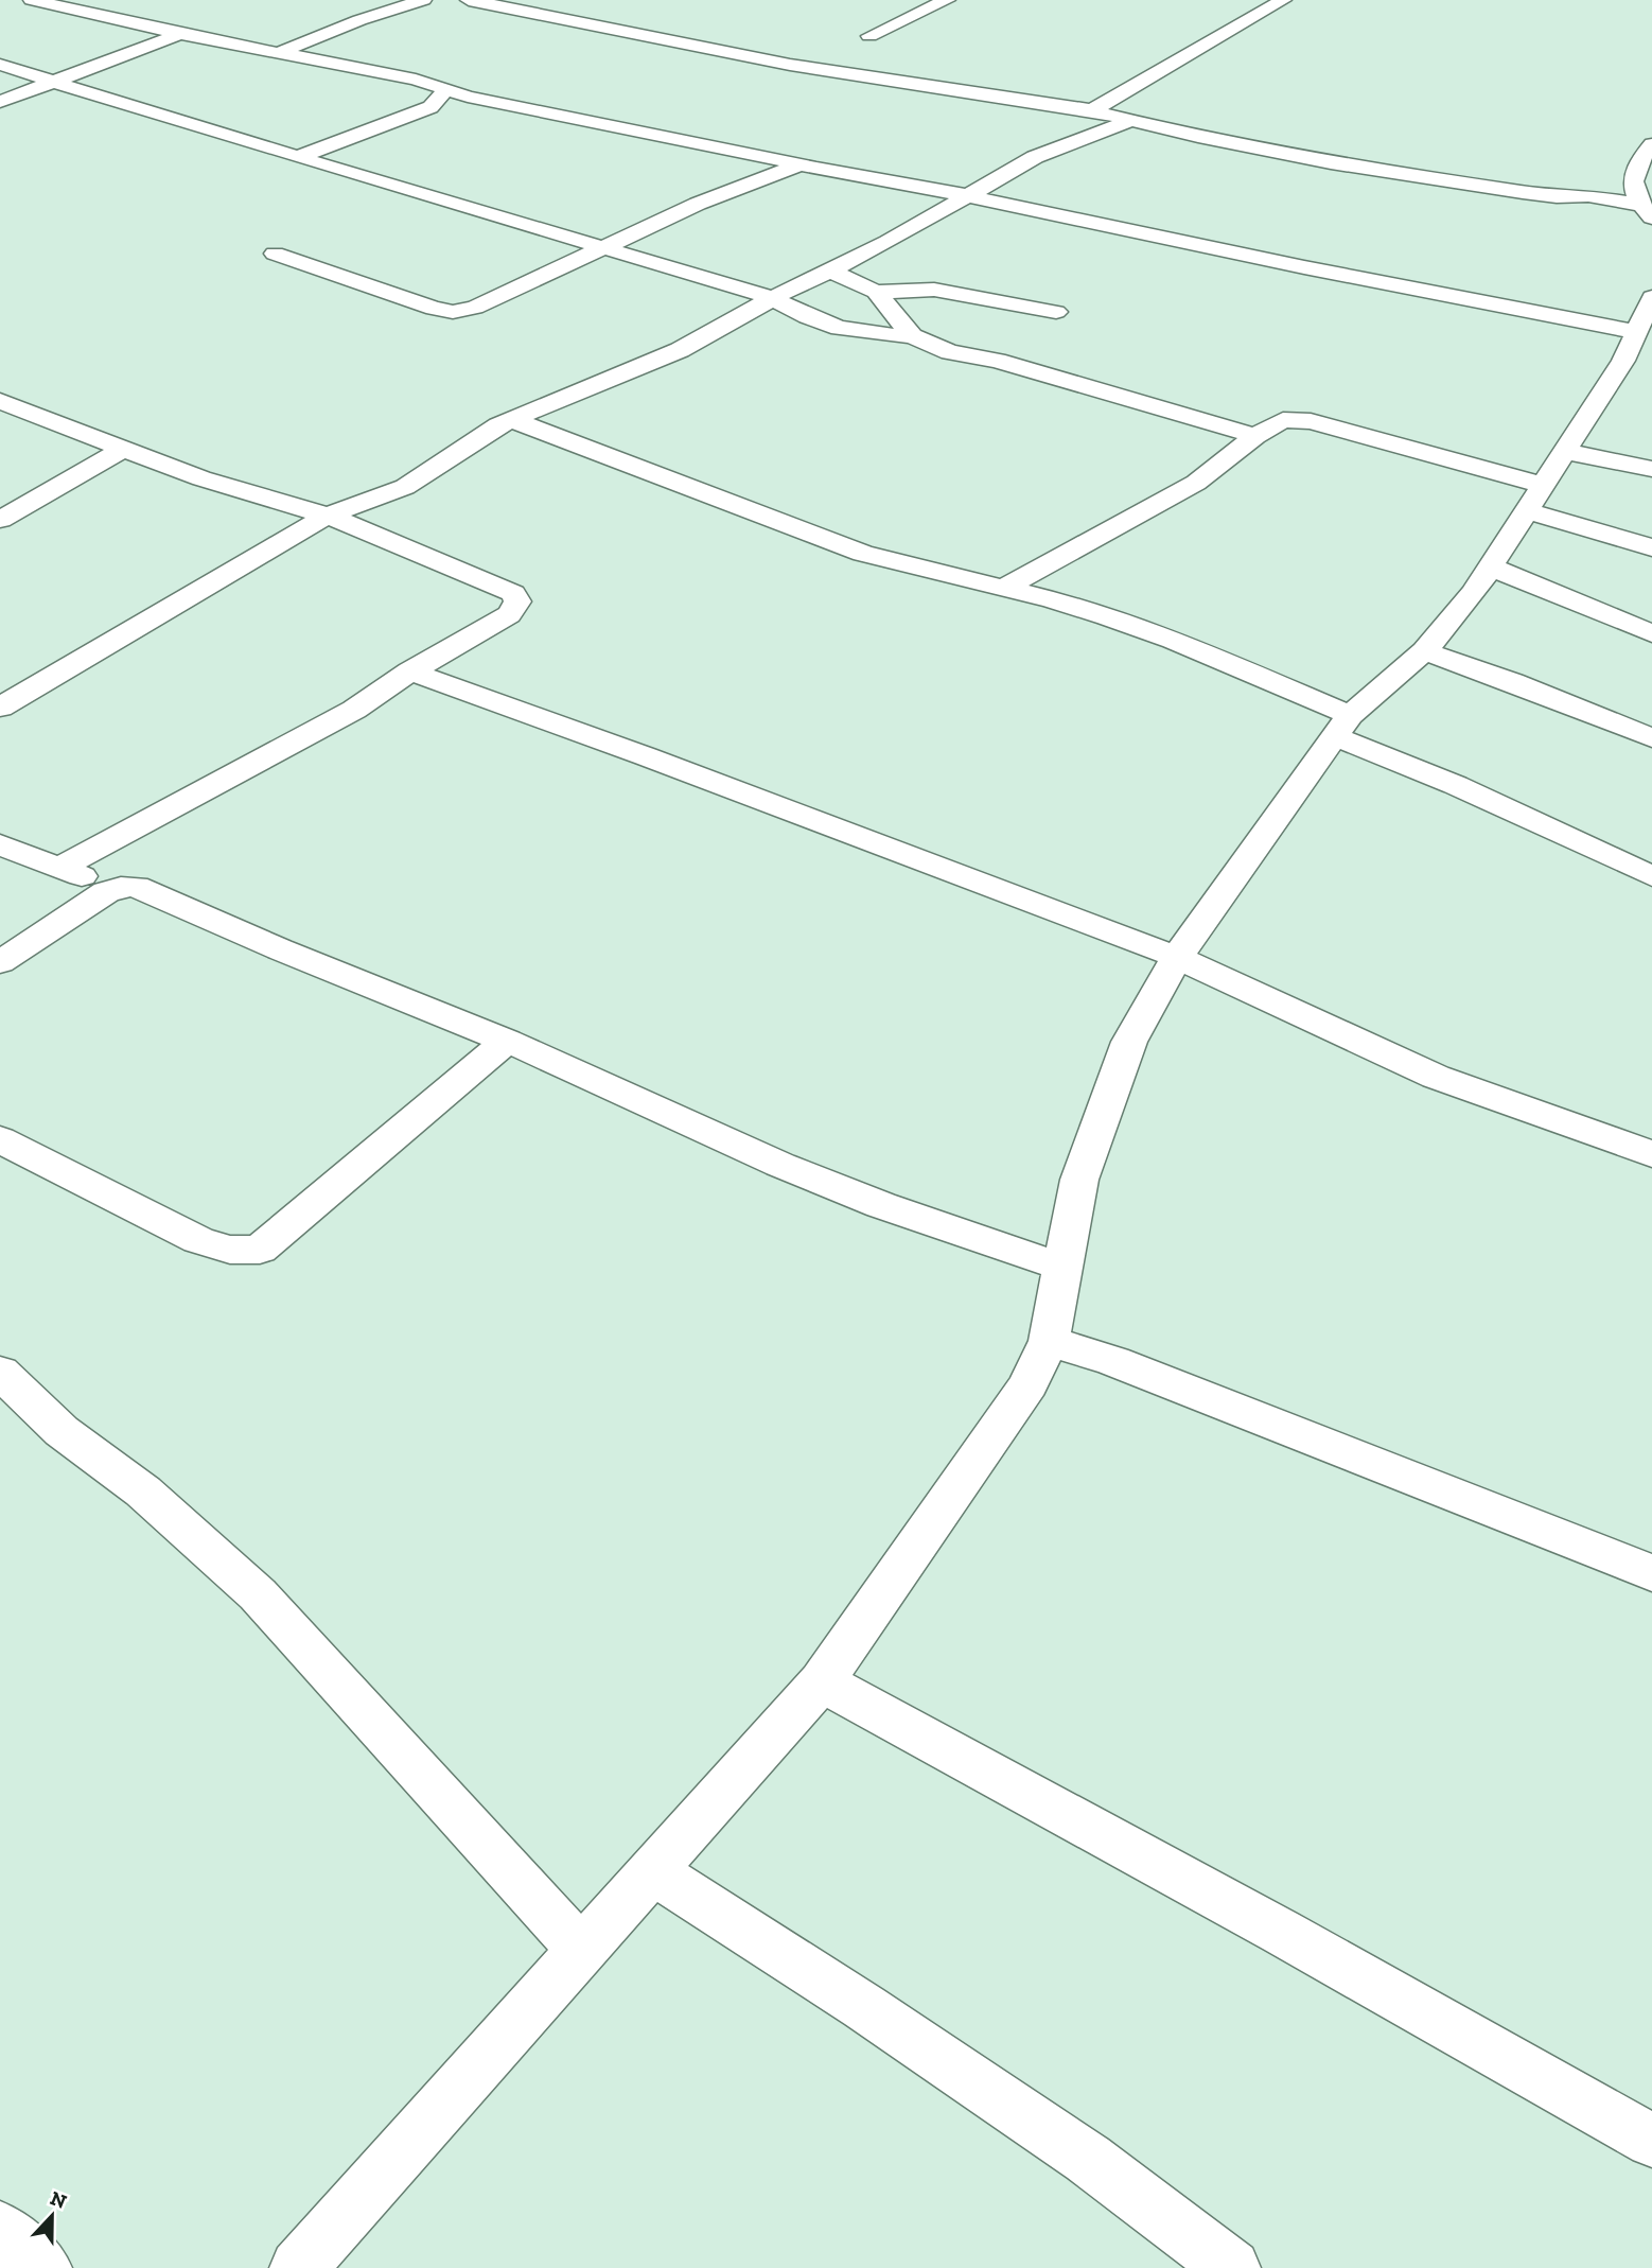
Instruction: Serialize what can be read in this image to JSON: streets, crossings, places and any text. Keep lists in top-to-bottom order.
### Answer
{
  "north": "top"
}
